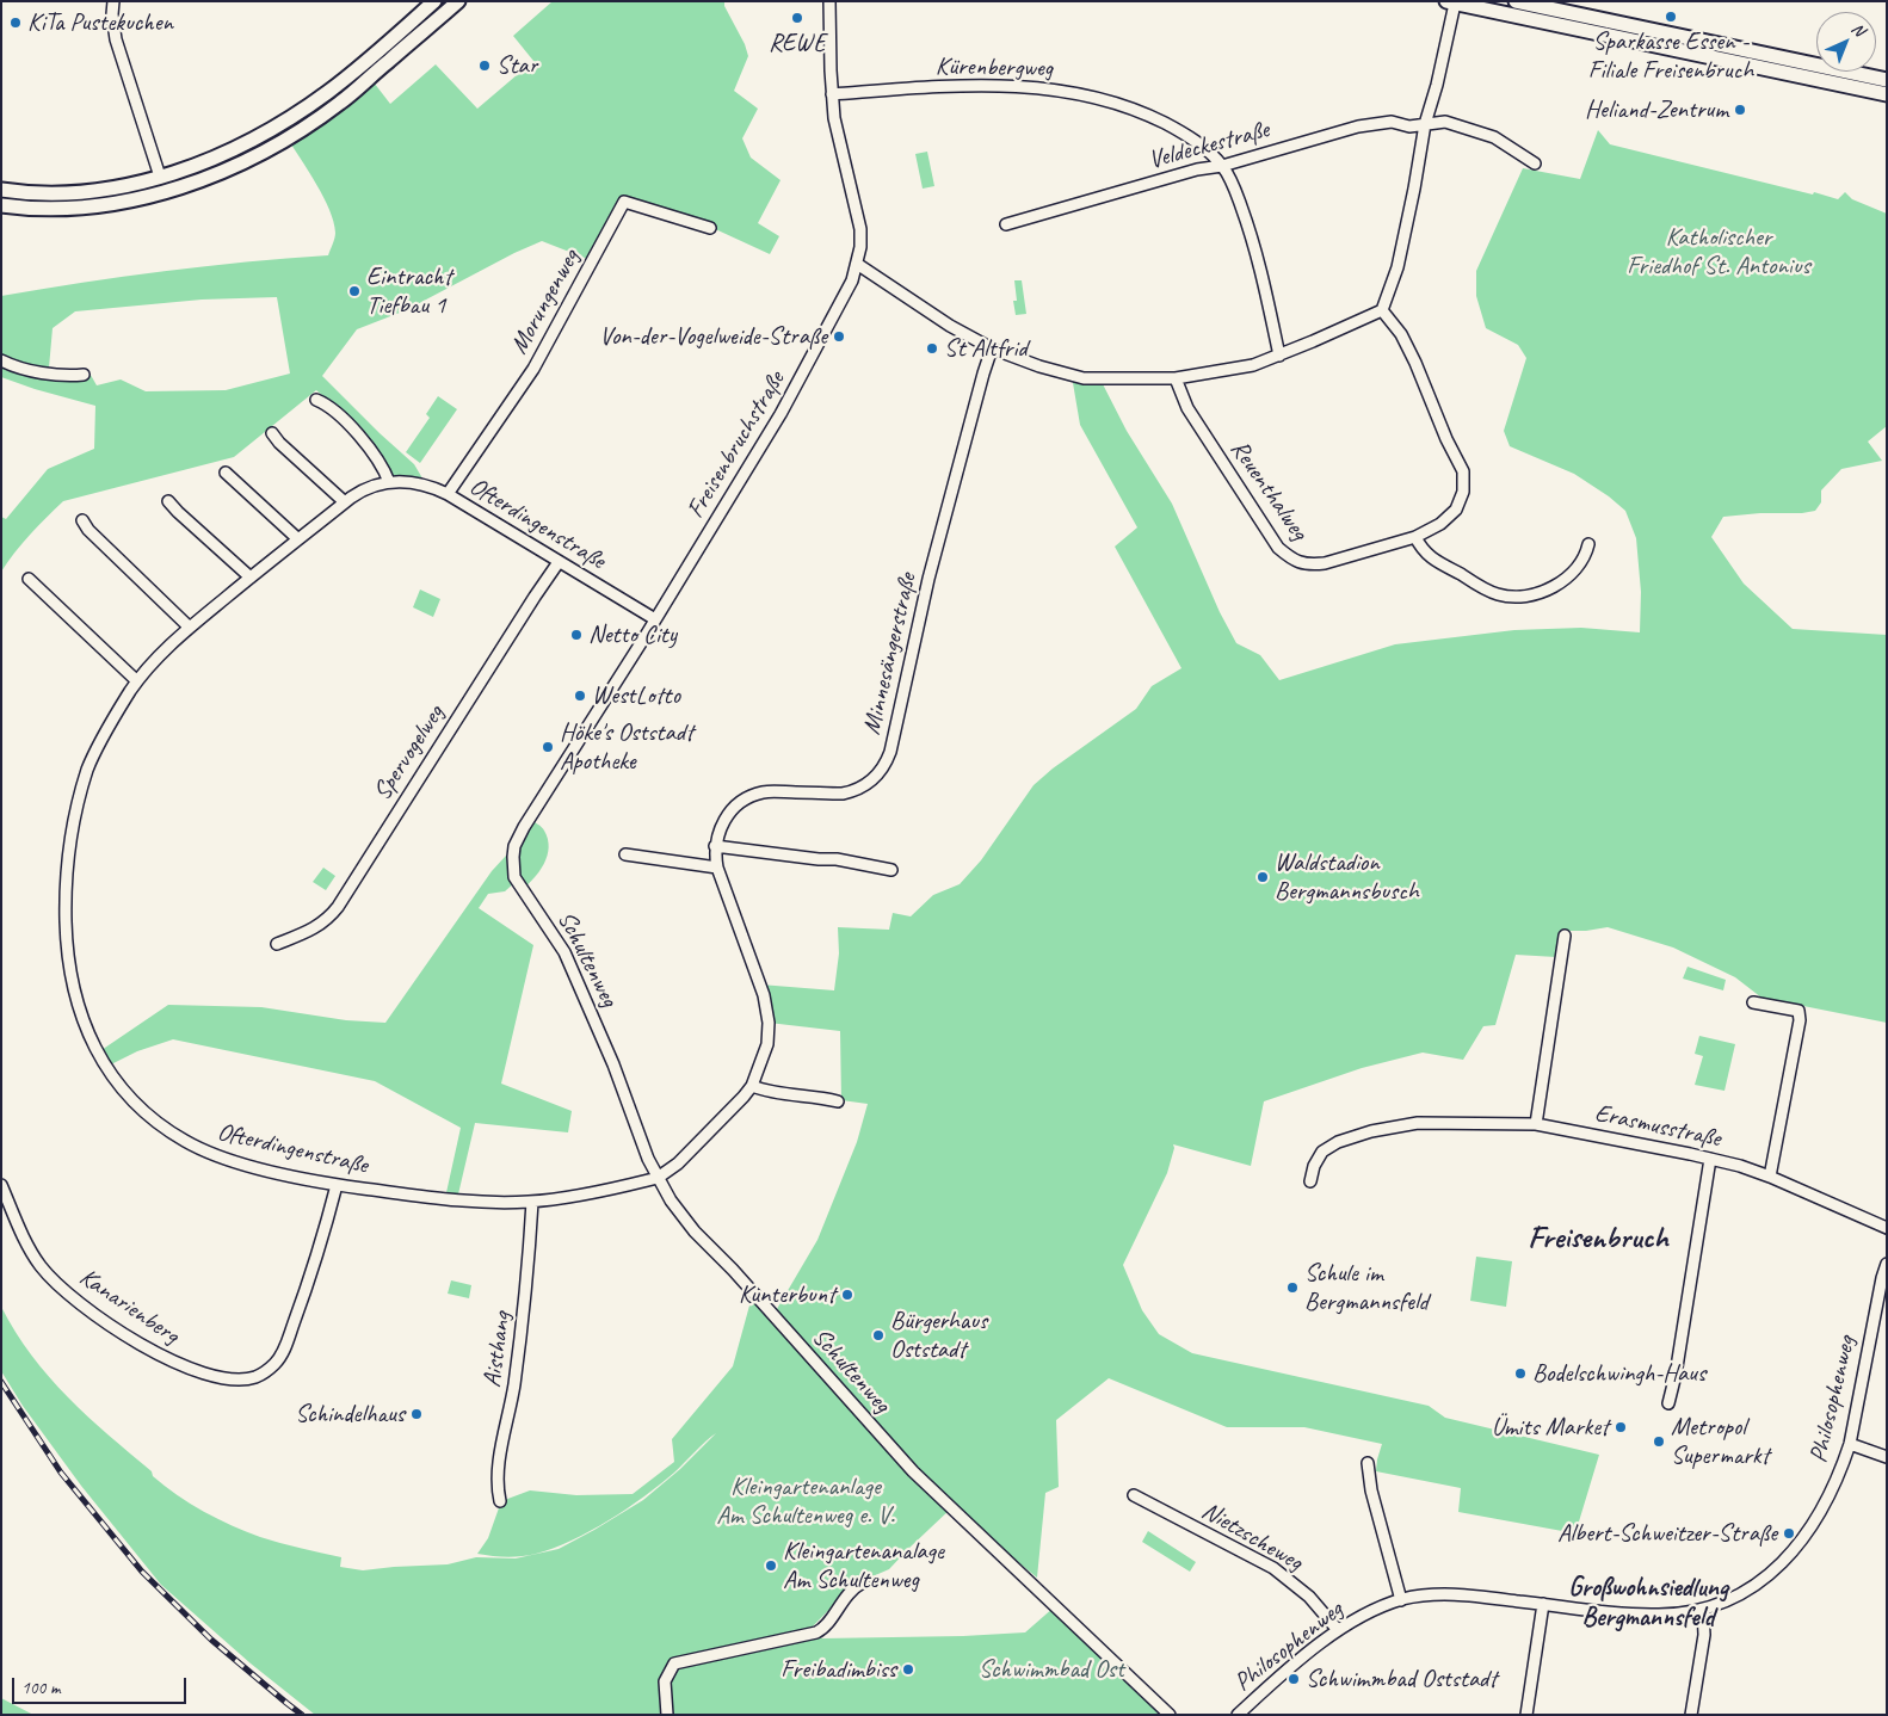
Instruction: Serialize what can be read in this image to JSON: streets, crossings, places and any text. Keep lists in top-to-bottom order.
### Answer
{
  "streets": {
    "street": [
      "Kürenbergweg",
      "Veldeckestraße",
      "Morungenweg",
      "Freisenbruchstraße",
      "Reuenthalweg",
      "Ofterdingenstraße",
      "Minnesängerstraße",
      "Spervogelweg",
      "Schultenweg",
      "Erasmusstraße",
      "Kanarienberg",
      "Aisthang",
      "Philosophenweg",
      "Nietzscheweg"
    ]
  },
  "crossings": [
    ["Kürenbergweg", "Veldeckestraße"],
    ["Kürenbergweg", "Freisenbruchstraße"],
    ["Morungenweg", "Ofterdingenstraße"],
    ["Freisenbruchstraße", "Ofterdingenstraße"],
    ["Freisenbruchstraße", "Schultenweg"],
    ["Ofterdingenstraße", "Minnesängerstraße"],
    ["Ofterdingenstraße", "Spervogelweg"],
    ["Ofterdingenstraße", "Schultenweg"],
    ["Ofterdingenstraße", "Kanarienberg"],
    ["Ofterdingenstraße", "Aisthang"],
    ["Minnesängerstraße", "Schultenweg"],
    ["Philosophenweg", "Nietzscheweg"]
  ],
  "districts": ["Freisenbruch", "Großwohnsiedlung Bergmannsfeld"],
  "parks": ["Katholischer Friedhof St. Antonius", "Kleingartenanlage Am Schultenweg e. V.", "Schwimmbad Ost"],
  "places": [
    "Sparkasse Essen - Filiale Freisenbruch",
    "REWE",
    "KiTa Pustekuchen",
    "Star",
    "Heliand-Zentrum",
    "Eintracht Tiefbau 1",
    "Von-der-Vogelweide-Straße",
    "St Altfrid",
    "Netto City",
    "WestLotto",
    "Höke's Oststadt Apotheke",
    "Waldstadion Bergmannsbusch",
    "Schule im Bergmannsfeld",
    "Kunterbunt",
    "Bürgerhaus Oststadt",
    "Bodelschwingh-Haus",
    "Schindelhaus",
    "Ümits Market",
    "Metropol Supermarkt",
    "Albert-Schweitzer-Straße",
    "Kleingartenanalage Am Schultenweg",
    "Freibadimbiss",
    "Schwimmbad Oststadt"
  ],
  "scale_bar": "100 m",
  "north": "top right"
}
